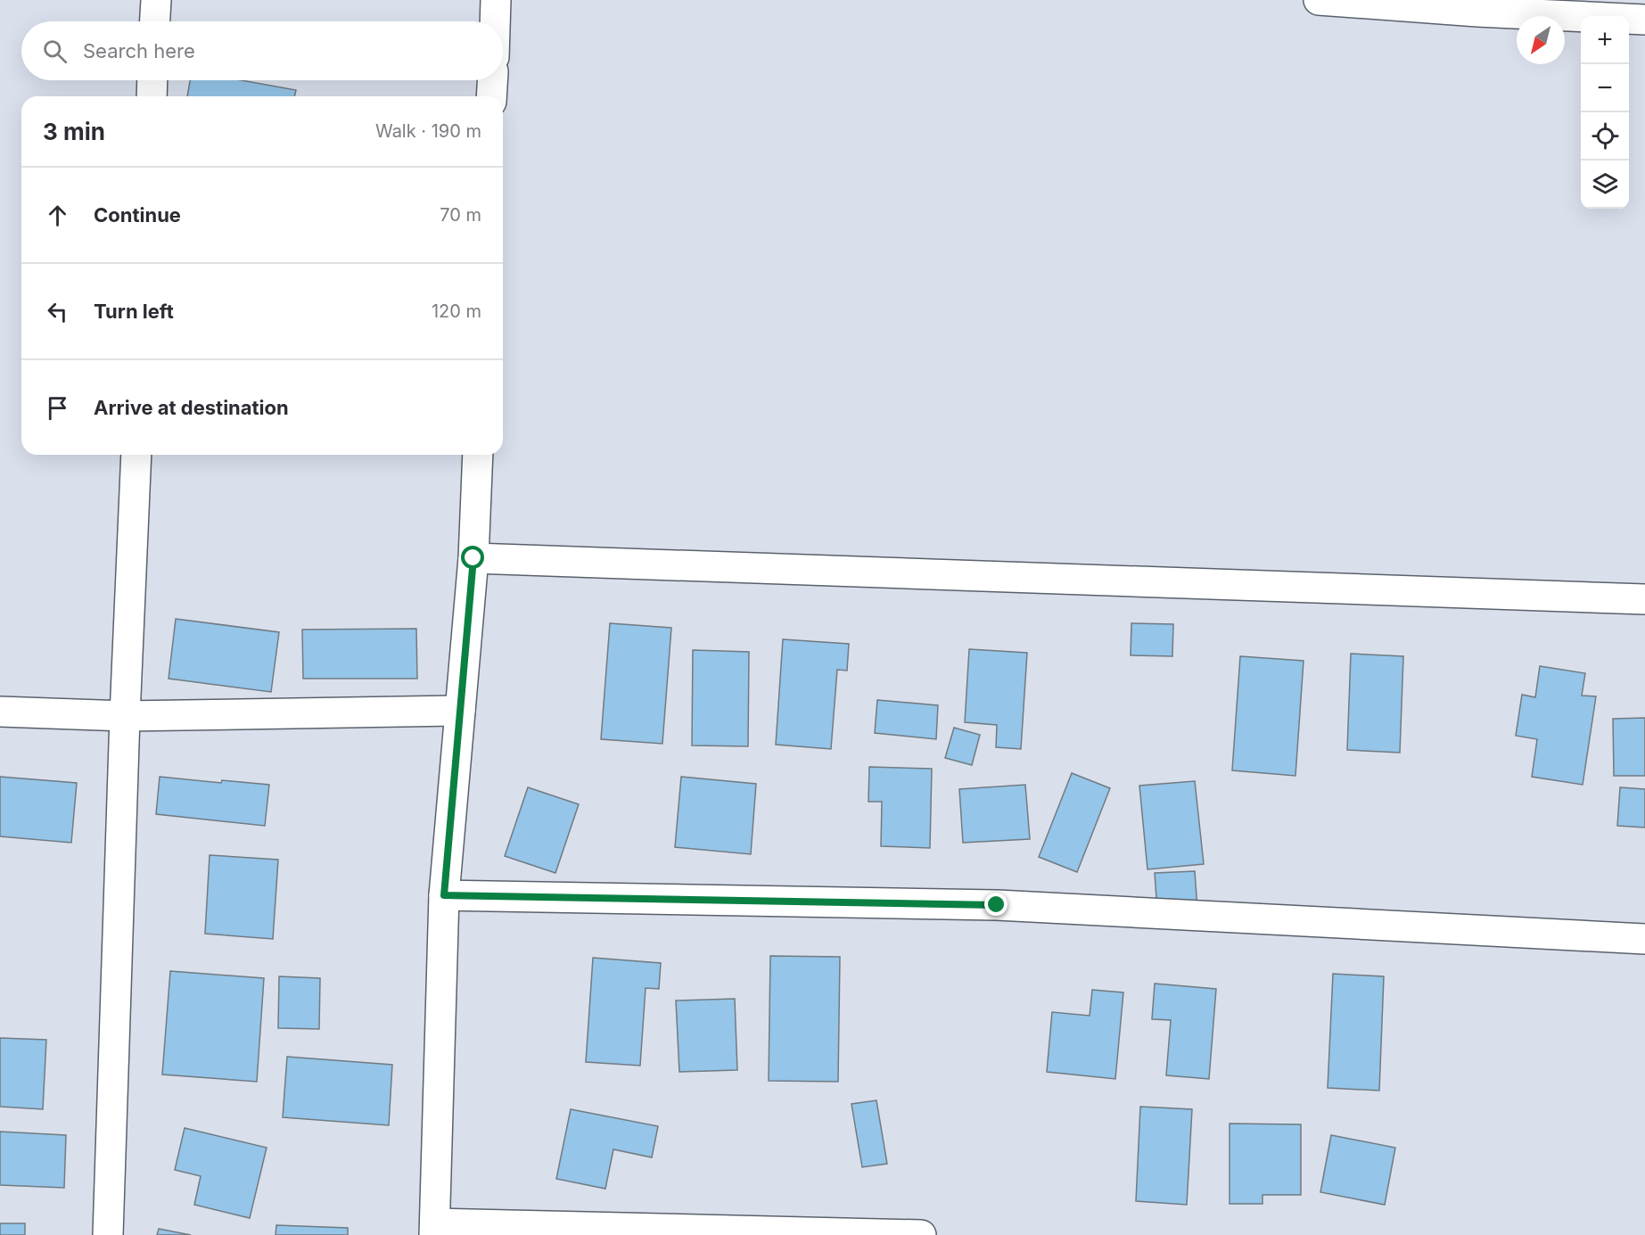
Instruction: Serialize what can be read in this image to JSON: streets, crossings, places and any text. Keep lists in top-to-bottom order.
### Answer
{
  "north": "bottom left",
  "page": {
    "map_buttons": ["+", "−"],
    "search": "Search here",
    "heading": ["3 min", "Walk · 190 m"],
    "list": [
      ["Continue", "70 m"],
      ["Turn left", "120 m"],
      "Arrive at destination"
    ]
  }
}
